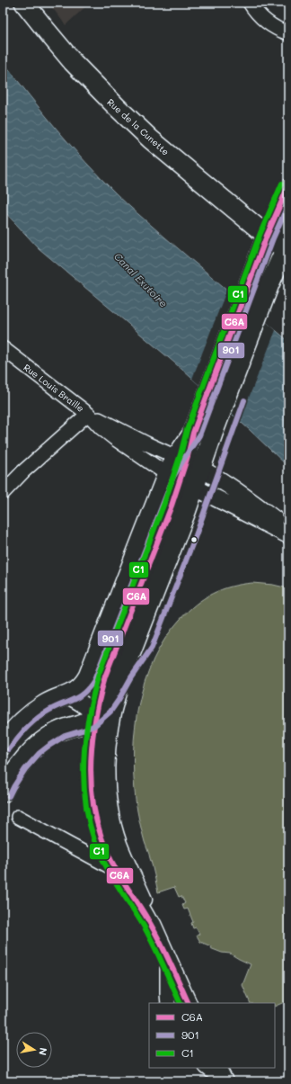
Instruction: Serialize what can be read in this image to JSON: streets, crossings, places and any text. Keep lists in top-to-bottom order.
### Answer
{
  "streets": {
    "main road": ["Rue de la Cunette"],
    "street": ["Rue Louis Braille"]
  },
  "water": ["Canal Exutoire"],
  "lines": ["transit line C1", "transit line C6A", "transit line 901"],
  "legend": ["C6A", "901", "C1"],
  "north": "right"
}
